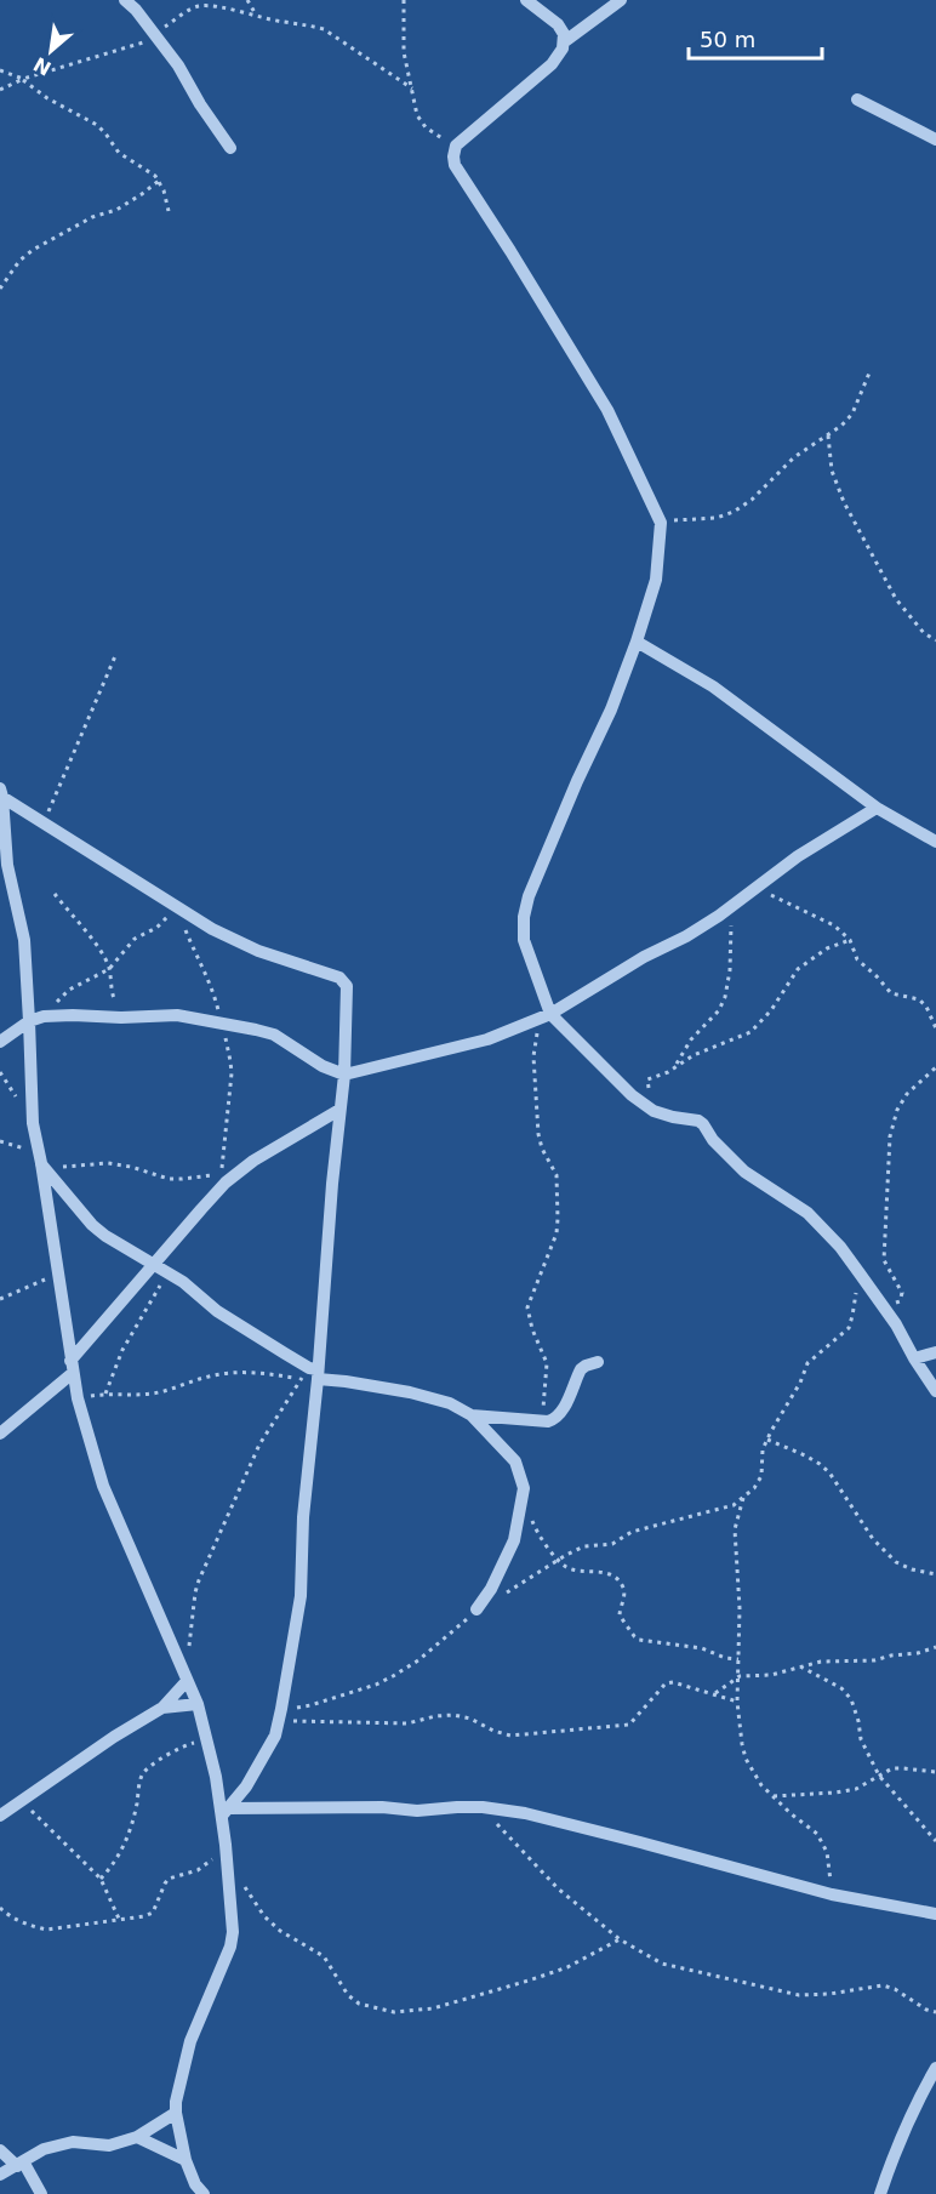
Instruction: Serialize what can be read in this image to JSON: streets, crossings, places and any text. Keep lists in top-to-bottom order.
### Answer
{
  "scale_bar": "50 m",
  "north": "bottom left"
}
